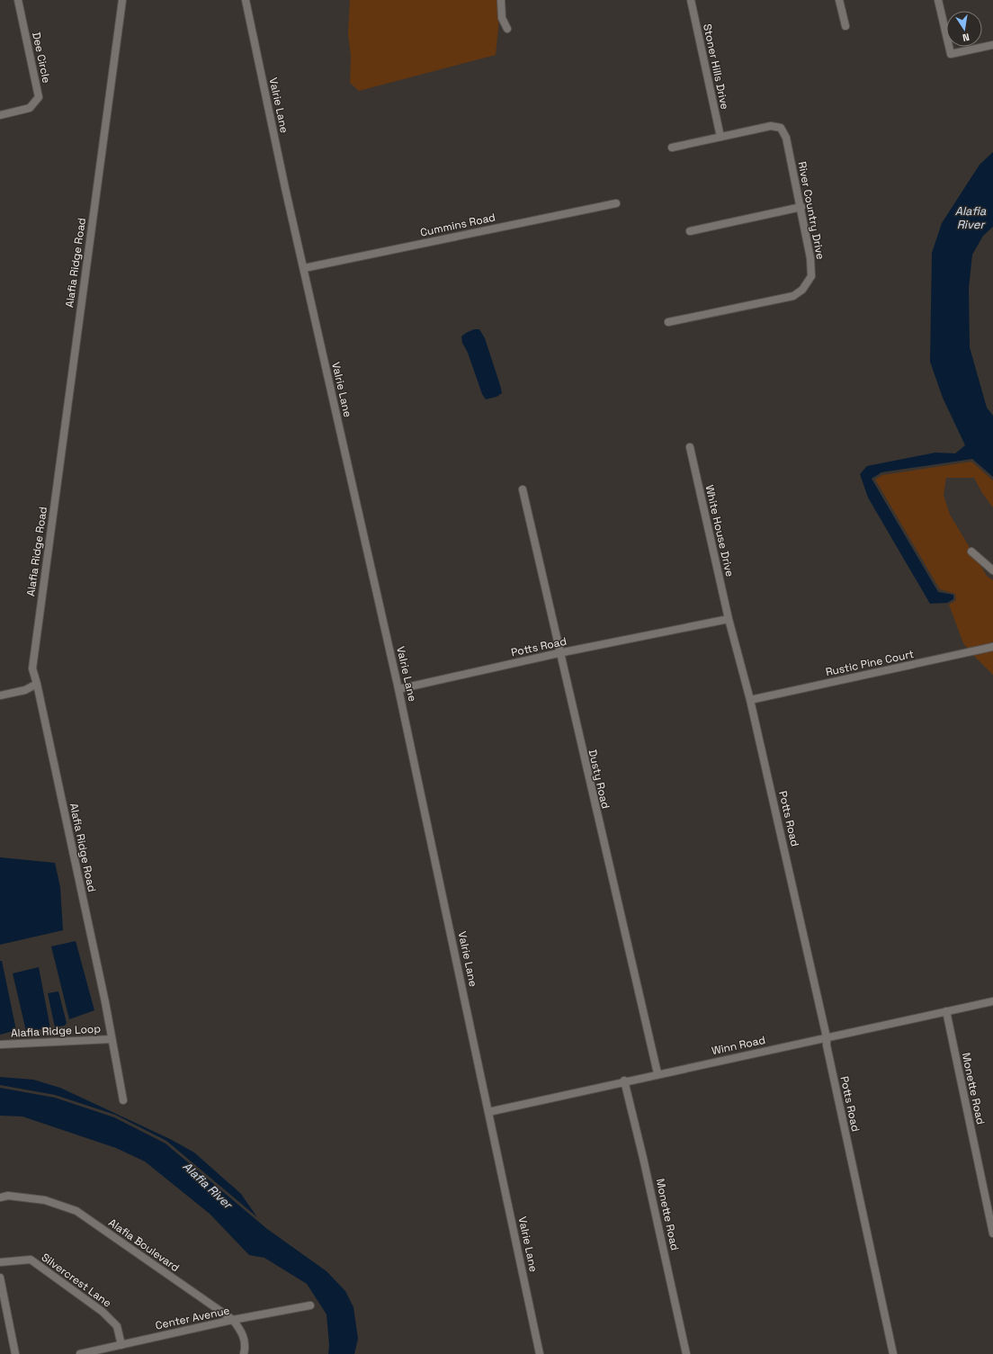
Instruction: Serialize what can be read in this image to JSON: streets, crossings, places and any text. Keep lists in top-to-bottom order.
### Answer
{
  "streets": {
    "street": [
      "Dee Circle",
      "Stoner Hills Drive",
      "Valrie Lane",
      "River Country Drive",
      "Cummins Road",
      "Alafia Ridge Road",
      "White House Drive",
      "Potts Road",
      "Rustic Pine Court",
      "Dusty Road",
      "Alafia Ridge Loop",
      "Winn Road",
      "Monette Road",
      "Alafia Boulevard",
      "Silvercrest Lane",
      "Center Avenue"
    ]
  },
  "crossings": [
    ["Stoner Hills Drive", "River Country Drive"],
    ["Valrie Lane", "Cummins Road"],
    ["Valrie Lane", "Potts Road"],
    ["Valrie Lane", "Winn Road"],
    ["Alafia Ridge Road", "Alafia Ridge Loop"],
    ["White House Drive", "Potts Road"],
    ["Potts Road", "Rustic Pine Court"],
    ["Potts Road", "Dusty Road"],
    ["Potts Road", "Winn Road"],
    ["Dusty Road", "Winn Road"],
    ["Winn Road", "Monette Road"],
    ["Alafia Boulevard", "Center Avenue"],
    ["Silvercrest Lane", "Center Avenue"]
  ],
  "water": ["Alafia River"],
  "north": "bottom"
}
